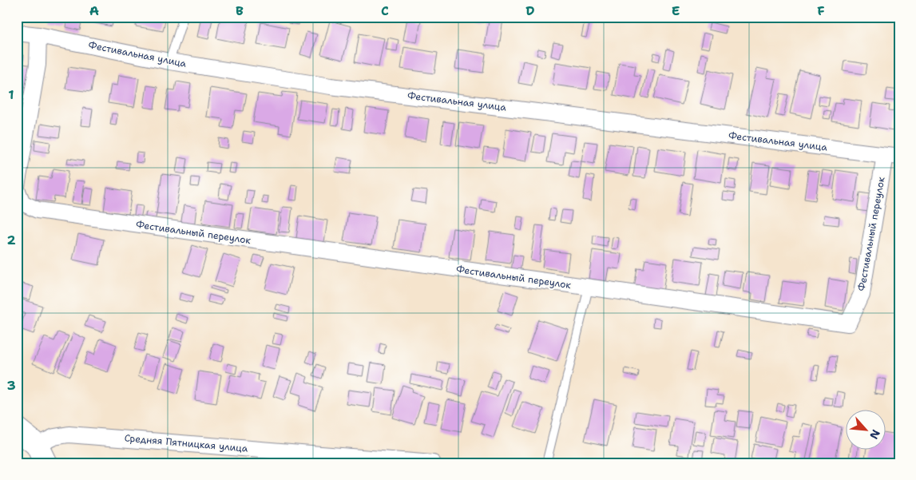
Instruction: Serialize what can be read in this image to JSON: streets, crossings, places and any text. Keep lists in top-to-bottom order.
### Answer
{
  "streets": {
    "street": ["Фестивальная улица", "Фестивальный переулок", "Средняя Пятницкая улица"]
  },
  "crossings": [
    ["Фестивальная улица", "Фестивальный переулок"]
  ],
  "north": "bottom right",
  "grid": {
    "columns": [
      "A",
      "B",
      "C",
      "D",
      "E",
      "F"
    ],
    "rows": ["1", "2", "3"]
  }
}
